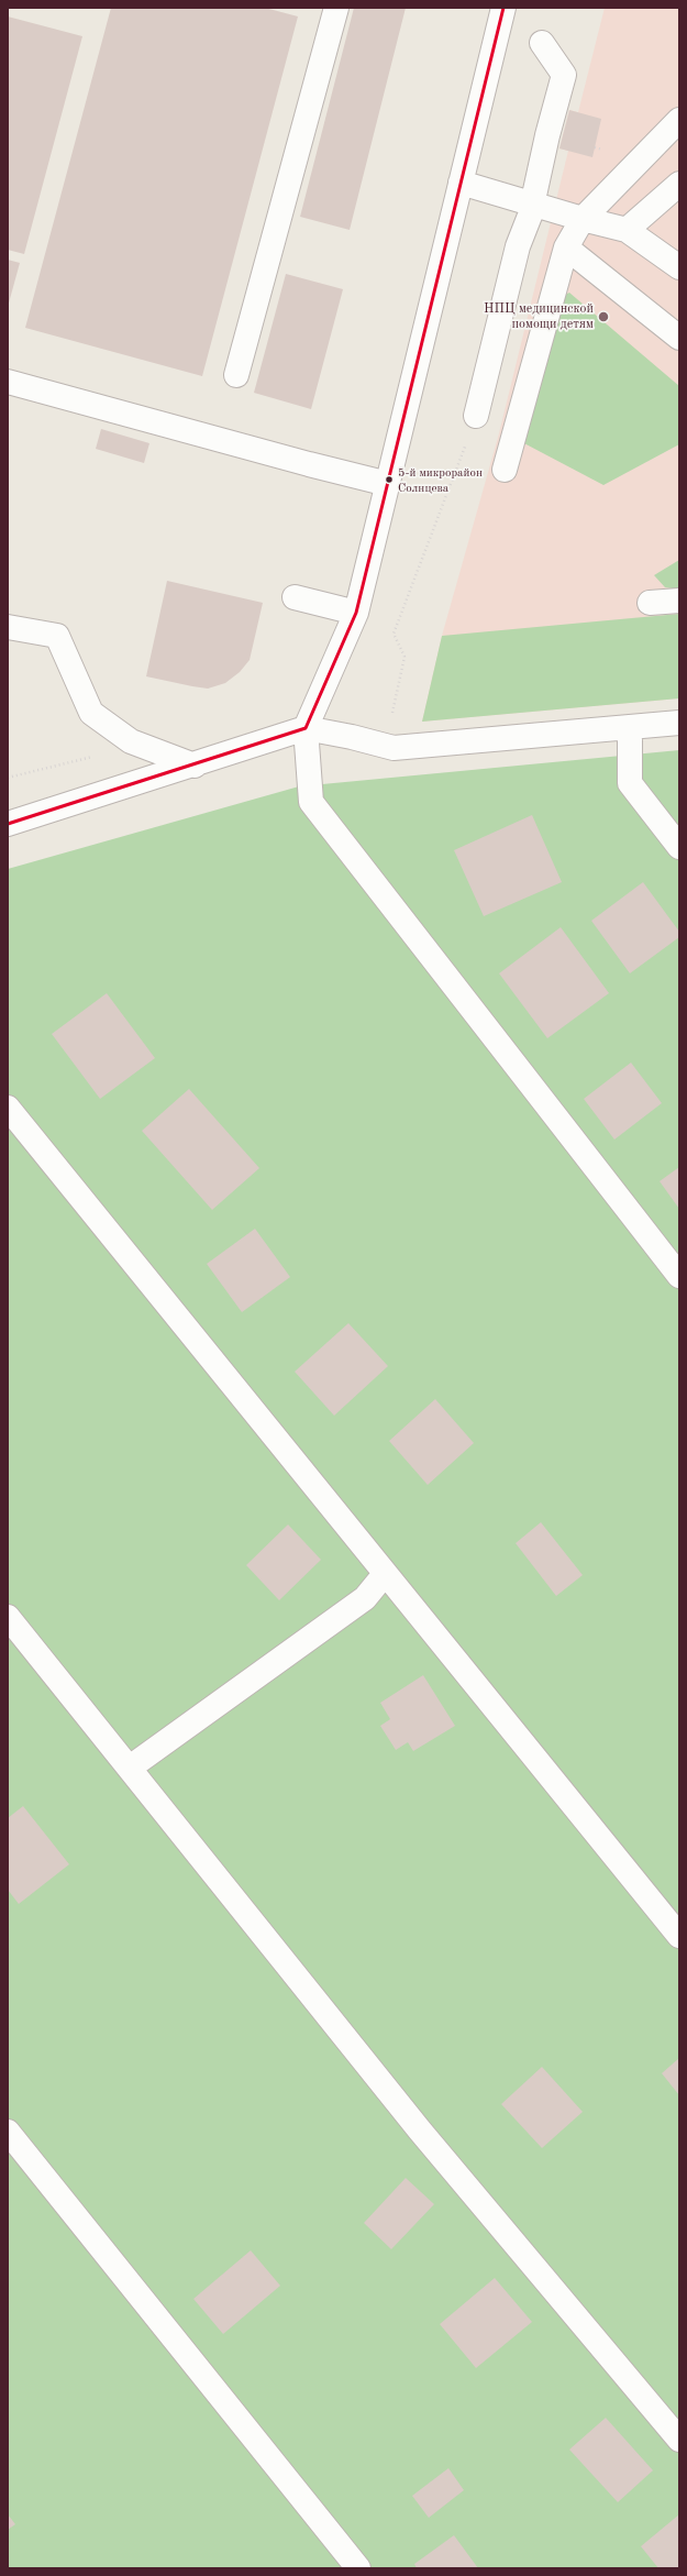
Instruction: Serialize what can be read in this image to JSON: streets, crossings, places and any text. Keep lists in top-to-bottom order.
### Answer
{
  "places": ["НПЦ медицинской помощи детям", "5-й микрорайон Солнцева"]
}
